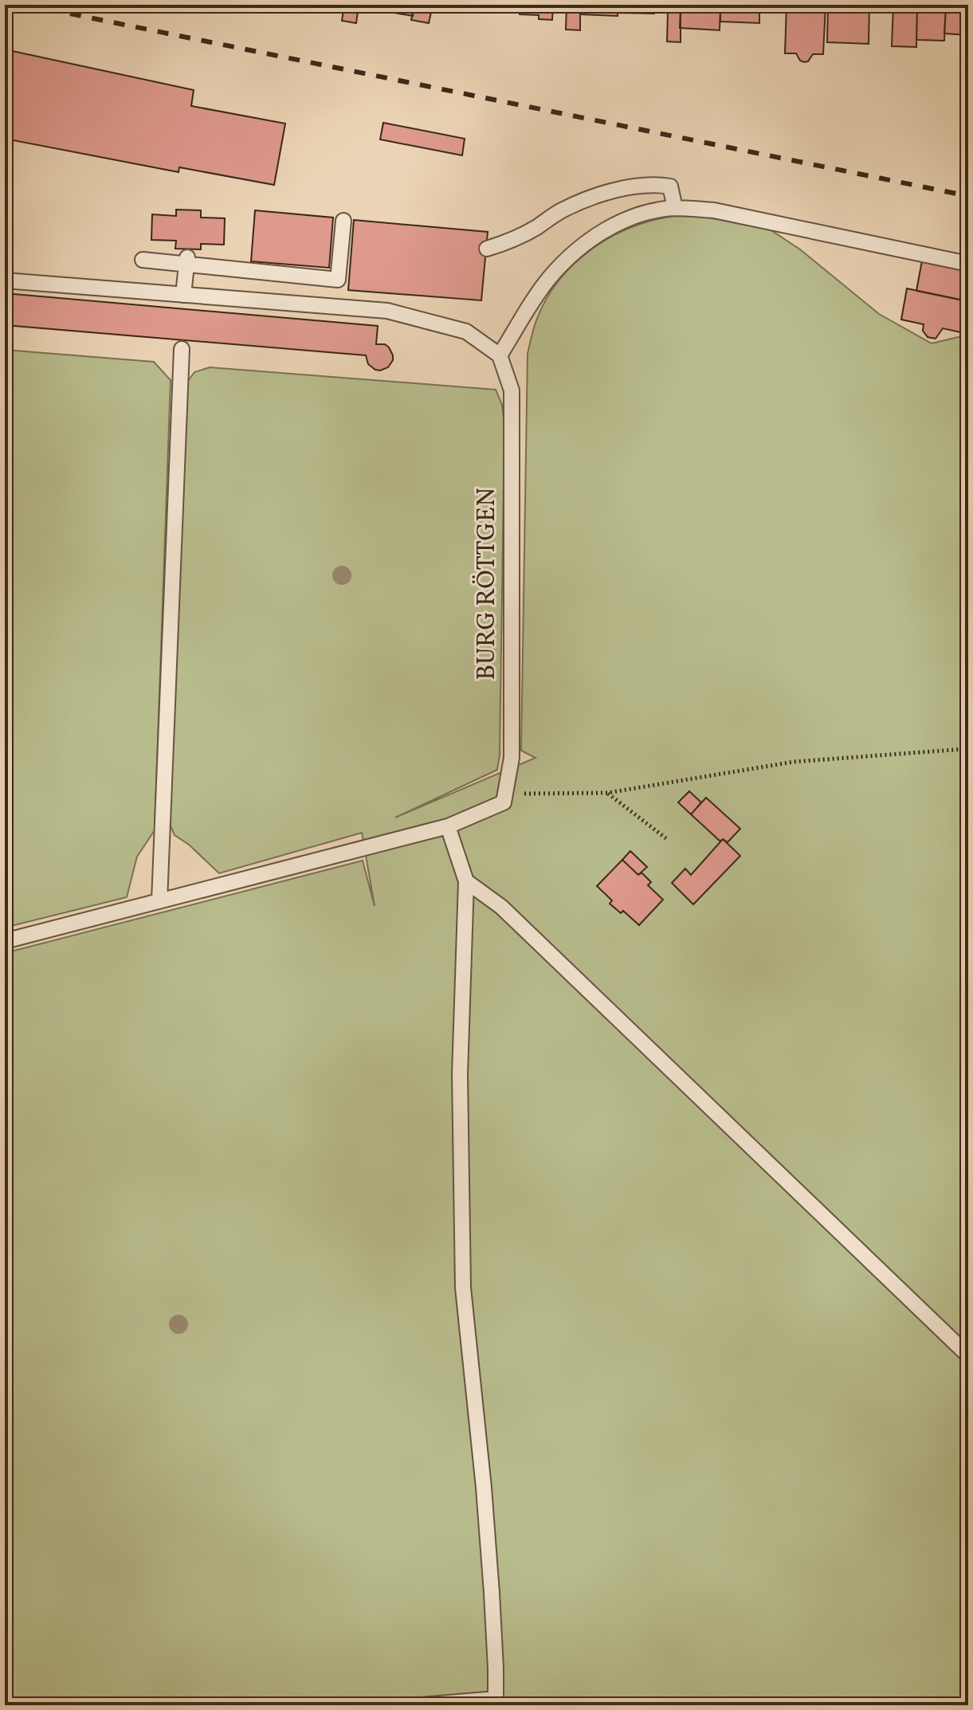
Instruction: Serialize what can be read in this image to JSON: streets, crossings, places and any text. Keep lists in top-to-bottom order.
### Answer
{
  "streets": {
    "lane": ["BURG RÖTTGEN"]
  }
}
